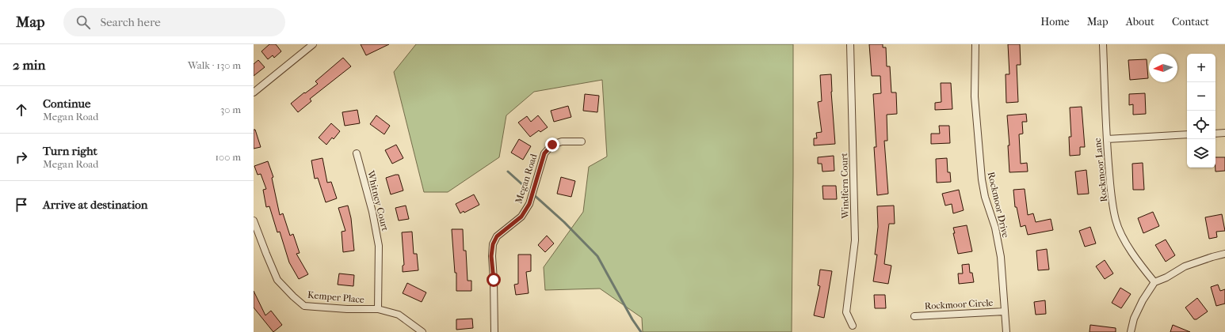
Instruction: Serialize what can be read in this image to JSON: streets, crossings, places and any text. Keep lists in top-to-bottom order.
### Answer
{
  "streets": {
    "street": [
      "Rockmoor Lane",
      "Megan Road",
      "Windfern Court",
      "Whitney Court",
      "Rockmoor Drive",
      "Kemper Place",
      "Rockmoor Circle"
    ]
  },
  "crossings": [
    ["Whitney Court", "Kemper Place"],
    ["Rockmoor Drive", "Rockmoor Circle"]
  ],
  "north": "left",
  "page": {
    "header": "Map",
    "search": "Search here",
    "nav": [
      "Home",
      "Map",
      "About",
      "Contact"
    ],
    "heading": ["2 min", "Walk · 130 m"],
    "map_buttons": ["+", "−"],
    "list": [
      ["Continue", "Megan Road", "30 m"],
      ["Turn right", "Megan Road", "100 m"],
      "Arrive at destination"
    ]
  }
}
